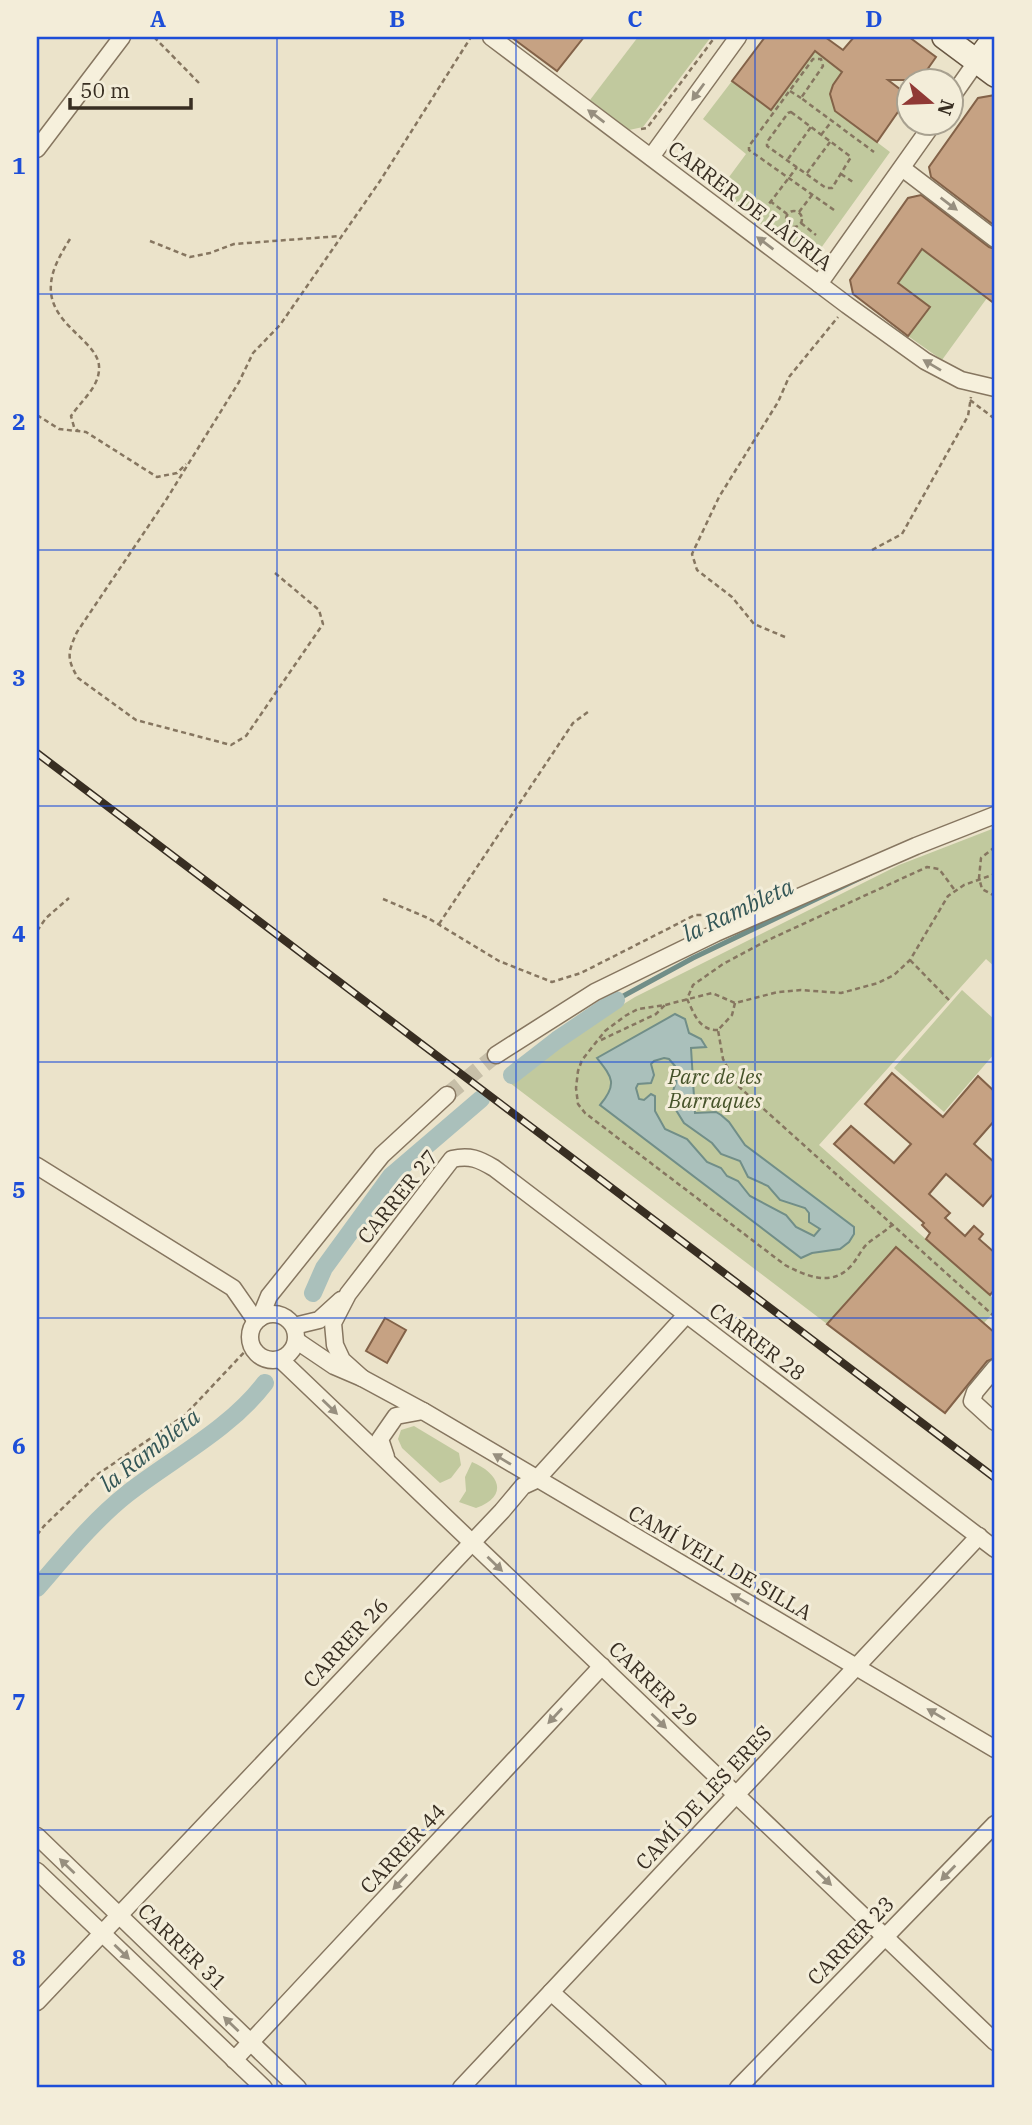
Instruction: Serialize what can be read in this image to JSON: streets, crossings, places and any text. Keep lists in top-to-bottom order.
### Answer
{
  "streets": {
    "street": [
      "CARRER DE LÀURIA",
      "CARRER 27",
      "CARRER 28",
      "CAMÍ VELL DE SILLA",
      "CARRER 26",
      "CARRER 29",
      "CAMÍ DE LES ERES",
      "CARRER 44",
      "CARRER 23",
      "CARRER 31"
    ]
  },
  "crossings": [
    ["CARRER 27", "CARRER 28"],
    ["CARRER 27", "CAMÍ VELL DE SILLA"],
    ["CARRER 27", "CARRER 29"],
    ["CARRER 28", "CARRER 26"],
    ["CARRER 28", "CAMÍ DE LES ERES"],
    ["CAMÍ VELL DE SILLA", "CARRER 26"],
    ["CAMÍ VELL DE SILLA", "CARRER 29"],
    ["CAMÍ VELL DE SILLA", "CAMÍ DE LES ERES"],
    ["CARRER 26", "CARRER 29"],
    ["CARRER 26", "CARRER 31"],
    ["CARRER 29", "CAMÍ DE LES ERES"],
    ["CARRER 29", "CARRER 44"],
    ["CARRER 29", "CARRER 23"],
    ["CARRER 44", "CARRER 31"]
  ],
  "one_way": [
    "CARRER DE LÀURIA",
    "CAMÍ VELL DE SILLA",
    "CARRER 29",
    "CARRER 44",
    "CARRER 23"
  ],
  "water": ["la Rambleta"],
  "parks": ["Parc de les Barraques"],
  "scale_bar": "50 m",
  "north": "right",
  "grid": {
    "columns": [
      "A",
      "B",
      "C",
      "D"
    ],
    "rows": [
      "1",
      "2",
      "3",
      "4",
      "5",
      "6",
      "7",
      "8"
    ]
  }
}
